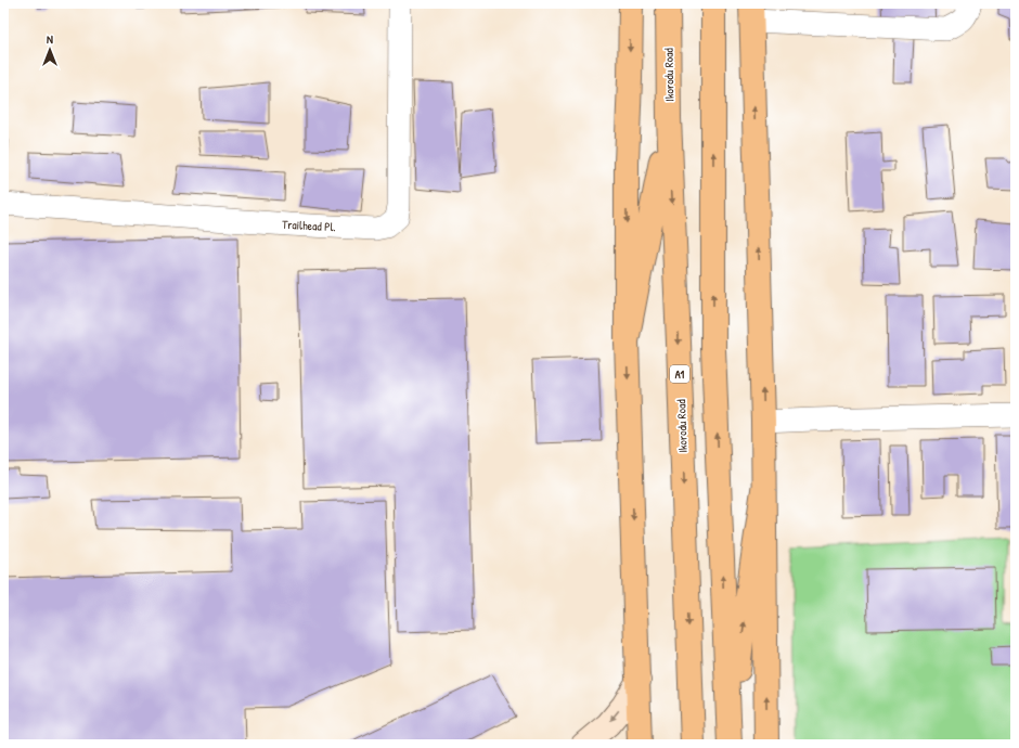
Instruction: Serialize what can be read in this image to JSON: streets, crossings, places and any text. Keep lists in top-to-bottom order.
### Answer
{
  "streets": {
    "main road": ["Ikorodu Road", "A1"],
    "street": ["Trailhead Pl."]
  },
  "north": "top"
}
